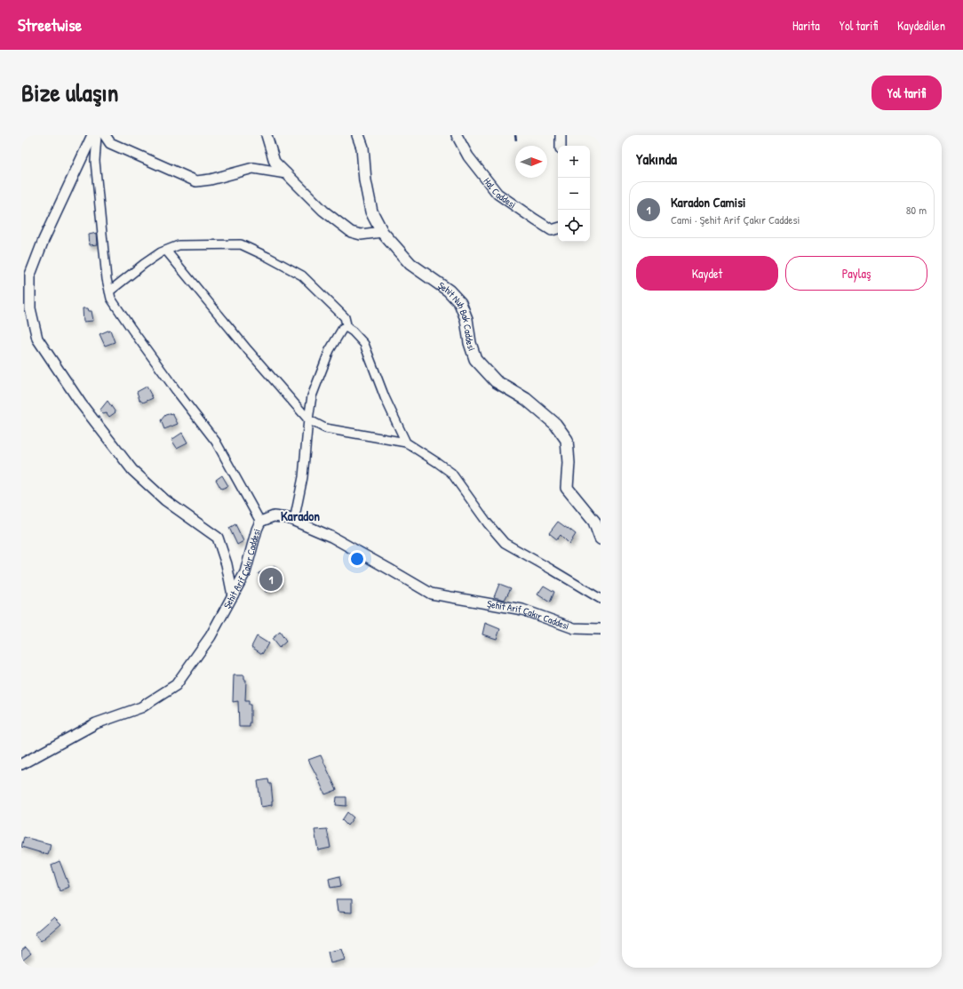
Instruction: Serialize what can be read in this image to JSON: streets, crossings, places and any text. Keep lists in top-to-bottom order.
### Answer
{
  "streets": {
    "main road": ["Şehit Nuh Bak Caddesi"],
    "street": ["Hal Caddesi", "Şehit Arif Çakır Caddesi"]
  },
  "districts": ["Karadon"],
  "north": "right",
  "page": {
    "header": "Streetwise",
    "nav": ["Harita", "Yol tarifi", "Kaydedilen"],
    "title": "Bize ulaşın",
    "buttons": [
      "Yol tarifi",
      ["Kaydet", "Paylaş"]
    ],
    "heading": "Yakında",
    "map_buttons": ["+", "−"],
    "list": [
      {
        "mark": "1",
        "name": "Karadon Camisi",
        "note": "Cami · Şehit Arif Çakır Caddesi",
        "value": "80 m"
      }
    ],
    "pins": "1"
  }
}
